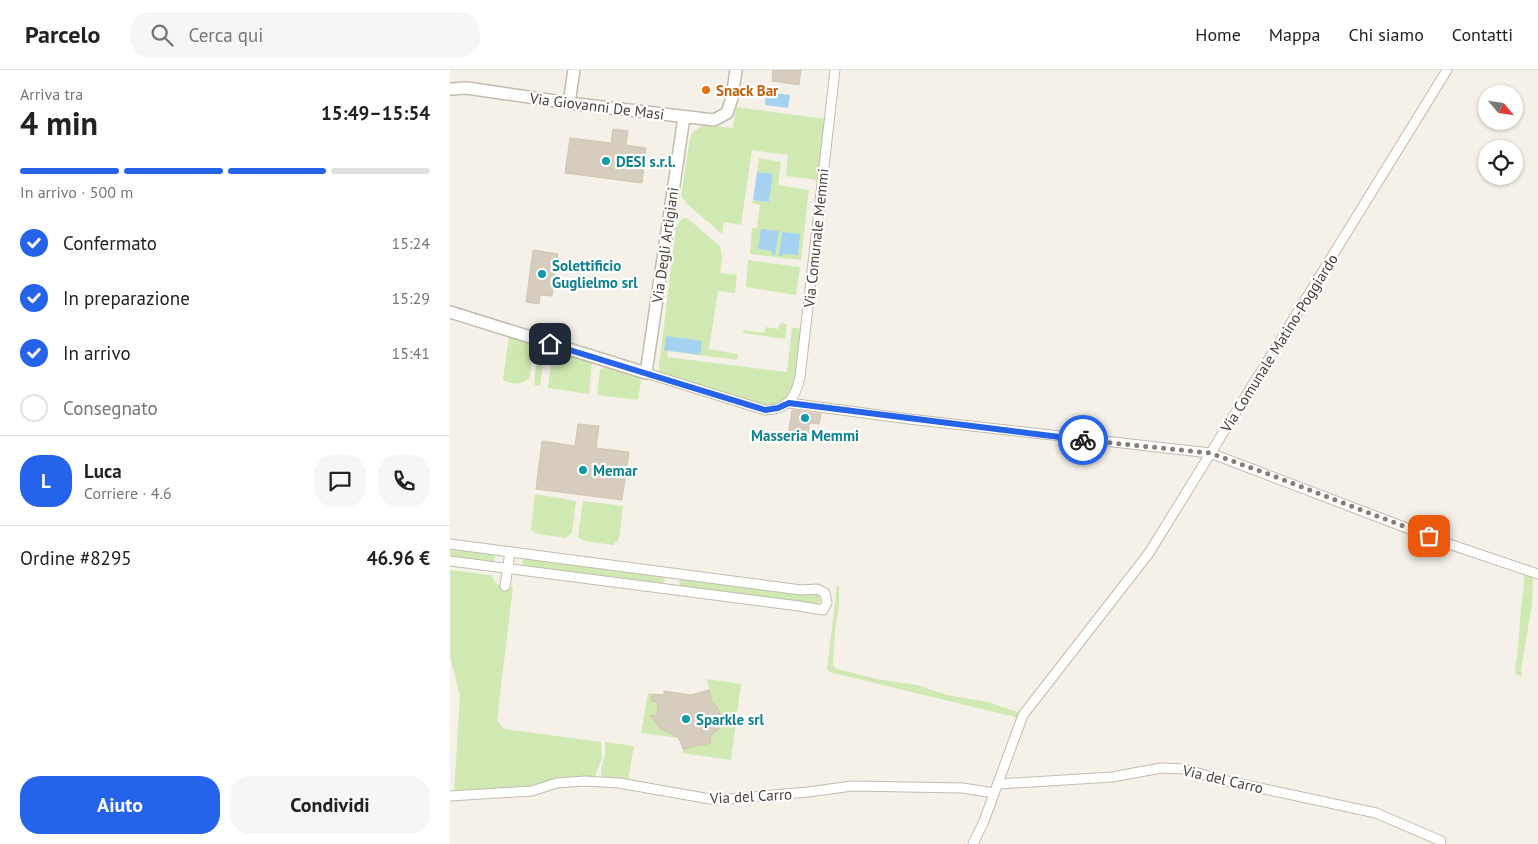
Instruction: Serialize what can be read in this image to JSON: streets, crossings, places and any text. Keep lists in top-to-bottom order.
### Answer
{
  "streets": {
    "street": [
      "Via Giovanni De Masi",
      "Via Comunale Memmi",
      "Via Degli Artigiani",
      "Via Comunale Matino-Poggiardo",
      "Via del Carro"
    ]
  },
  "crossings": [
    ["Via Giovanni De Masi", "Via Degli Artigiani"],
    ["Via Comunale Matino-Poggiardo", "Via del Carro"]
  ],
  "places": [
    "Snack Bar",
    "DESI s.r.l.",
    "Solettificio Guglielmo srl",
    "Masseria Memmi",
    "Memar",
    "Sparkle srl"
  ],
  "north": "bottom right",
  "page": {
    "header": "Parcelo",
    "search": "Cerca qui",
    "nav": [
      "Home",
      "Mappa",
      "Chi siamo",
      "Contatti"
    ],
    "heading": ["4 min", "Arriva tra", "15:49–15:54"],
    "panel": [
      "Luca",
      "Corriere · 4.6",
      "Ordine #8295",
      "46.96 €"
    ],
    "bar": "In arrivo · 500 m",
    "list": [
      ["Confermato", "15:24"],
      ["In preparazione", "15:29"],
      ["In arrivo", "15:41"],
      "Consegnato"
    ],
    "round": "L",
    "buttons": ["Aiuto", "Condividi"]
  }
}
